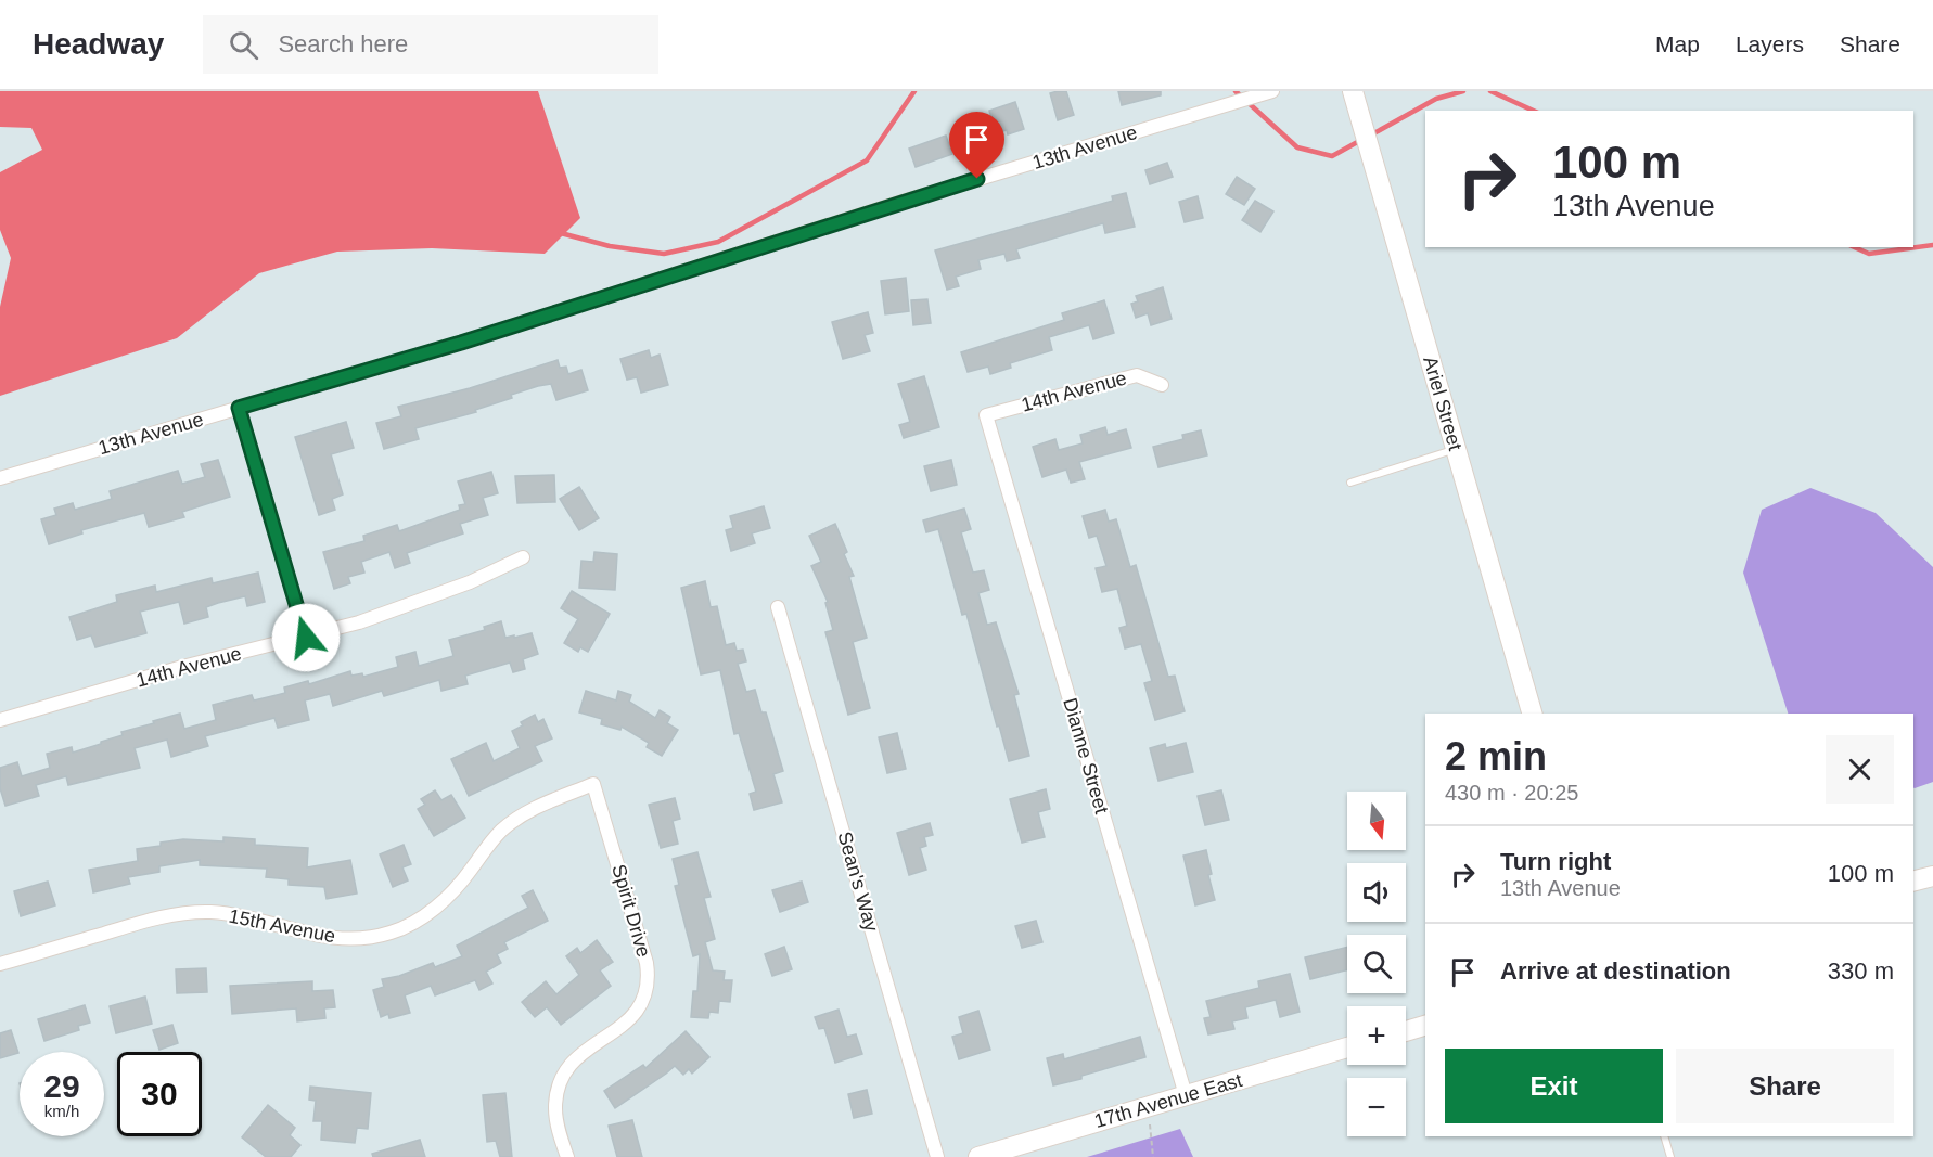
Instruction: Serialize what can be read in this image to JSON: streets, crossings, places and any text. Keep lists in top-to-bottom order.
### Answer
{
  "streets": {
    "street": [
      "13th Avenue",
      "14th Avenue",
      "Ariel Street",
      "Dianne Street",
      "Sean's Way",
      "Spirit Drive",
      "15th Avenue",
      "17th Avenue East"
    ]
  },
  "crossings": [
    ["14th Avenue", "Dianne Street"],
    ["Dianne Street", "17th Avenue East"],
    ["Spirit Drive", "15th Avenue"]
  ],
  "north": "bottom",
  "page": {
    "header": "Headway",
    "search": "Search here",
    "nav": ["Map", "Layers", "Share"],
    "turn": ["100 m", "13th Avenue"],
    "heading": ["2 min", "430 m · 20:25"],
    "map_buttons": ["+", "−"],
    "list": [
      {
        "name": "Turn right",
        "note": "13th Avenue",
        "value": "100 m"
      },
      {
        "name": "Arrive at destination",
        "value": "330 m"
      }
    ],
    "buttons": ["Exit", "Share"],
    "speed": "29 km/h",
    "limit": "30"
  }
}
